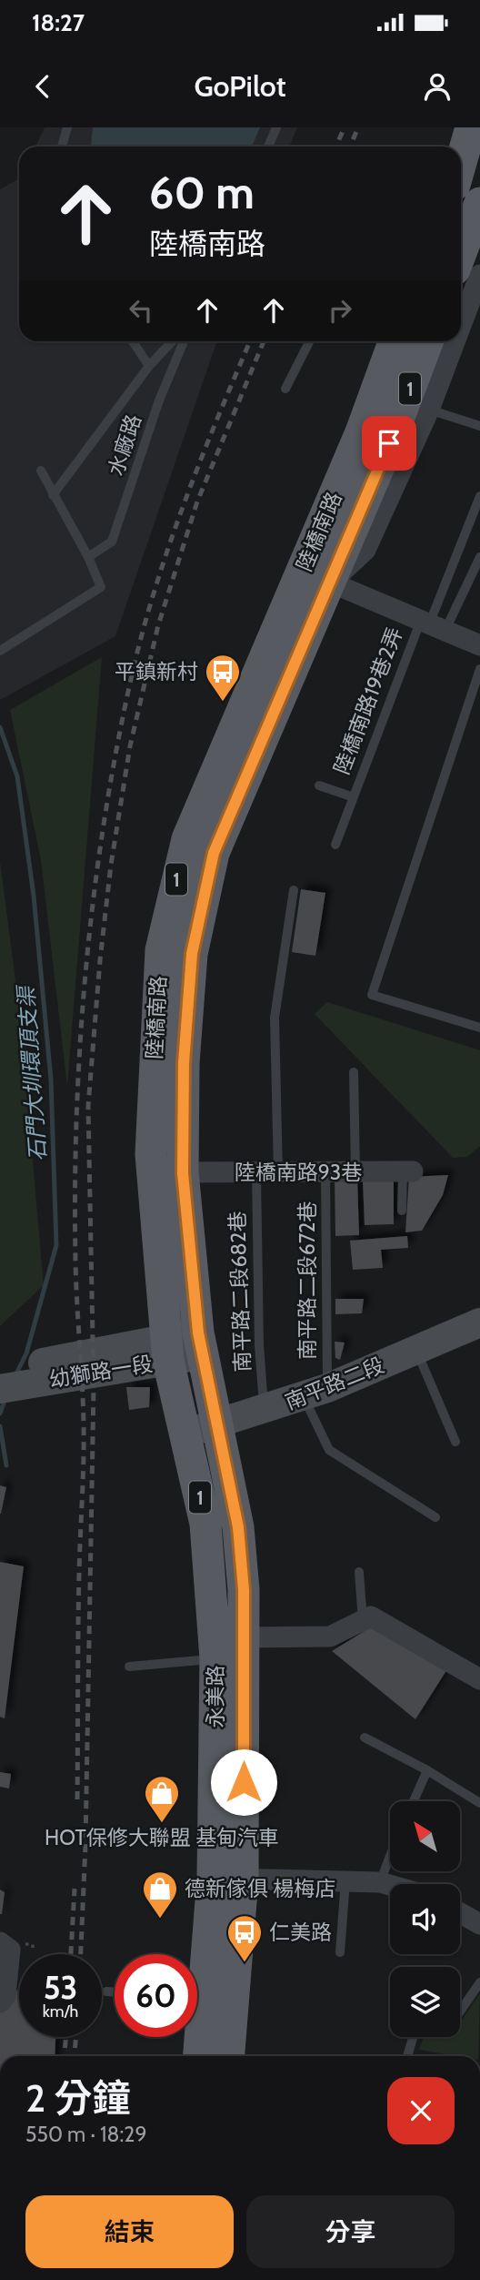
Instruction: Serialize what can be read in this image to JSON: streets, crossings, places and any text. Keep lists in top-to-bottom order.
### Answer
{
  "streets": {
    "main road": ["1", "陸橋南路", "永美路"],
    "street": ["陸橋南路93巷", "幼獅路一段", "南平路二段"],
    "lane": [
      "水廠路",
      "陸橋南路19巷2弄",
      "南平路二段672巷",
      "南平路二段682巷"
    ]
  },
  "crossings": [
    ["1", "陸橋南路"],
    ["陸橋南路", "陸橋南路93巷"],
    ["陸橋南路", "幼獅路一段"],
    ["陸橋南路", "南平路二段"],
    ["陸橋南路", "永美路"],
    ["陸橋南路93巷", "南平路二段672巷"],
    ["陸橋南路93巷", "南平路二段682巷"],
    ["南平路二段672巷", "南平路二段"],
    ["南平路二段682巷", "南平路二段"]
  ],
  "water": ["石門大圳環頂支渠"],
  "places": {
    "bus stop": ["平鎮新村", "仁美路"],
    "shop": ["HOT保修大聯盟 基甸汽車", "德新傢俱 楊梅店"]
  },
  "north": "top left",
  "page": {
    "status": "18:27",
    "header": "GoPilot",
    "turn": ["60 m", "陸橋南路"],
    "speed": "53 km/h",
    "limit": "60",
    "heading": ["2 分鐘", "550 m · 18:29"],
    "buttons": ["結束", "分享"]
  }
}
